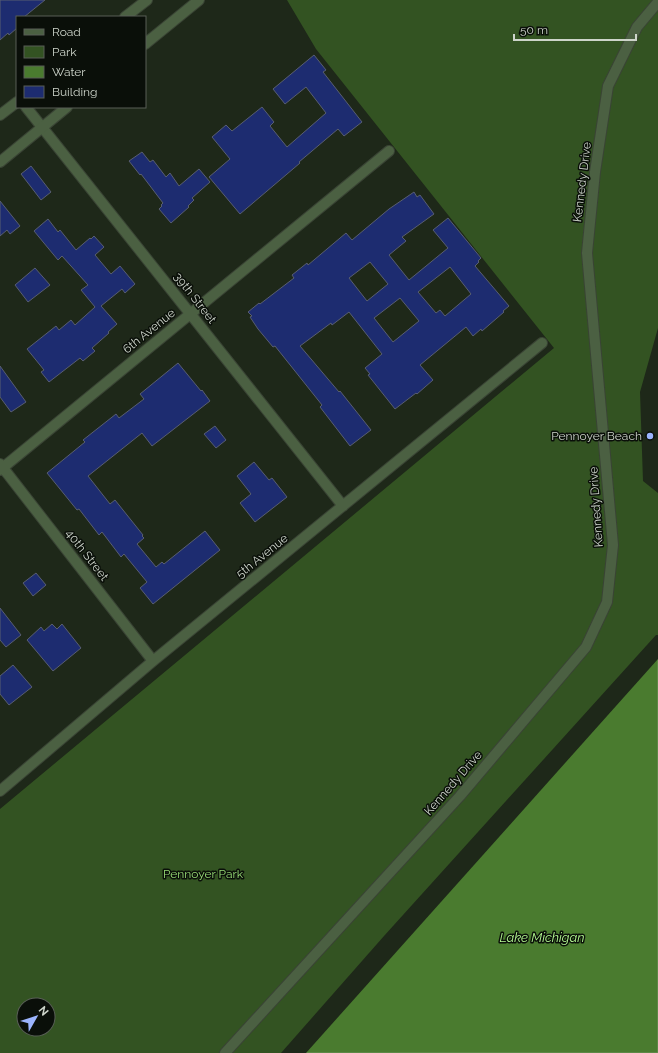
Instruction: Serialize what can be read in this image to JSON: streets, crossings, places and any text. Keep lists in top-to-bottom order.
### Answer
{
  "streets": {
    "street": [
      "Kennedy Drive",
      "39th Street",
      "6th Avenue",
      "40th Street",
      "5th Avenue"
    ]
  },
  "crossings": [
    ["39th Street", "6th Avenue"],
    ["39th Street", "5th Avenue"],
    ["6th Avenue", "40th Street"],
    ["40th Street", "5th Avenue"]
  ],
  "water": ["Lake Michigan"],
  "parks": ["Pennoyer Park"],
  "places": ["Pennoyer Beach"],
  "legend": [
    "Road",
    "Park",
    "Water",
    "Building"
  ],
  "scale_bar": "50 m",
  "north": "top right"
}
